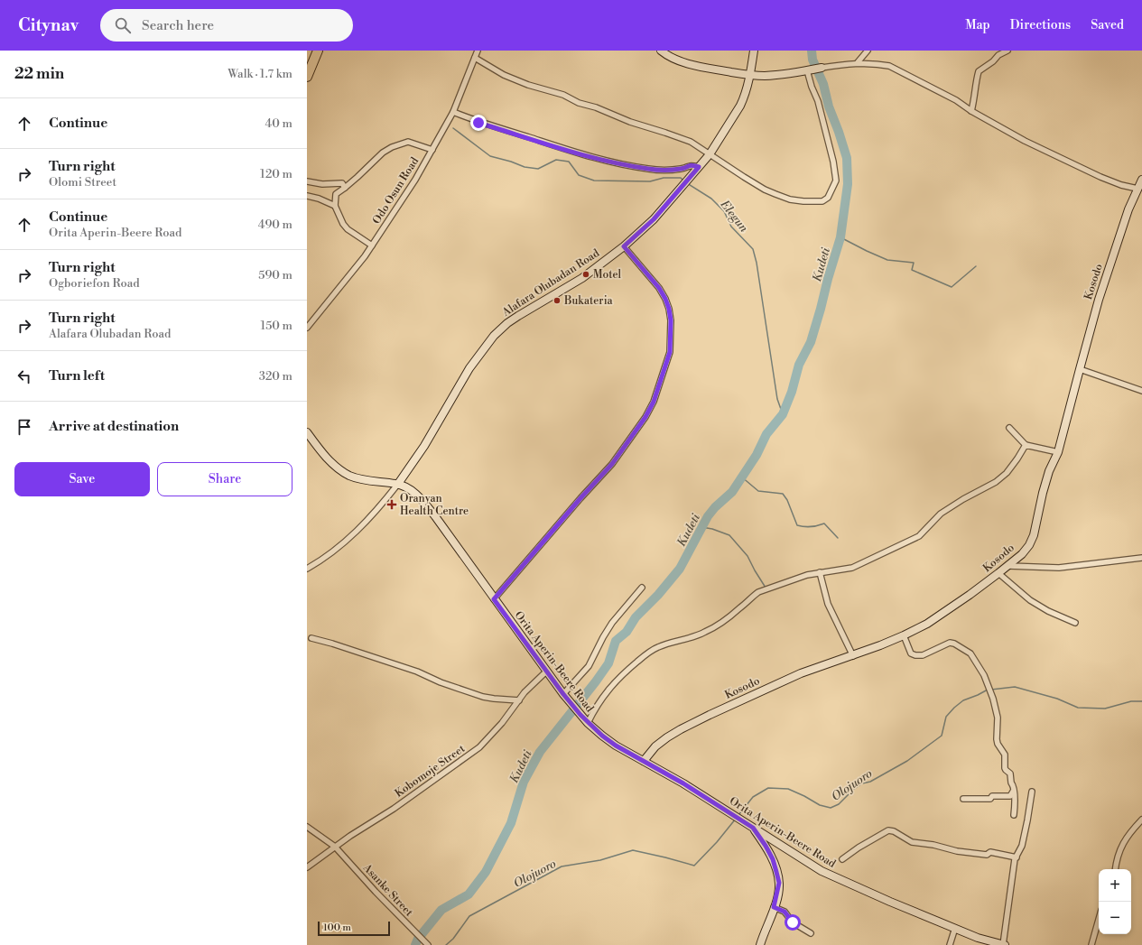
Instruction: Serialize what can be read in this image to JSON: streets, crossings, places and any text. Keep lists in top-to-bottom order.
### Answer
{
  "streets": {
    "main road": ["Kosodo", "Alafara Olubadan Road", "Orita Aperin-Beere Road"],
    "street": ["Odo Osun Road", "Kobomoje Street", "Asanke Street"]
  },
  "crossings": [
    ["Kosodo", "Orita Aperin-Beere Road"],
    ["Alafara Olubadan Road", "Orita Aperin-Beere Road"],
    ["Orita Aperin-Beere Road", "Kobomoje Street"],
    ["Kobomoje Street", "Asanke Street"]
  ],
  "water": ["Elegun", "Kudeti", "Olojuoro"],
  "places": {
    "other": ["Motel", "Bukateria"],
    "health": ["Oranyan Health Centre"]
  },
  "scale_bar": "100 m",
  "page": {
    "header": "Citynav",
    "search": "Search here",
    "nav": ["Map", "Directions", "Saved"],
    "heading": ["22 min", "Walk · 1.7 km"],
    "list": [
      ["Continue", "40 m"],
      ["Turn right", "Olomi Street", "120 m"],
      ["Continue", "Orita Aperin-Beere Road", "490 m"],
      ["Turn right", "Ogboriefon Road", "590 m"],
      ["Turn right", "Alafara Olubadan Road", "150 m"],
      ["Turn left", "320 m"],
      "Arrive at destination"
    ],
    "buttons": ["Save", "Share"],
    "map_buttons": ["+", "−"],
    "scale": "100 m"
  }
}
